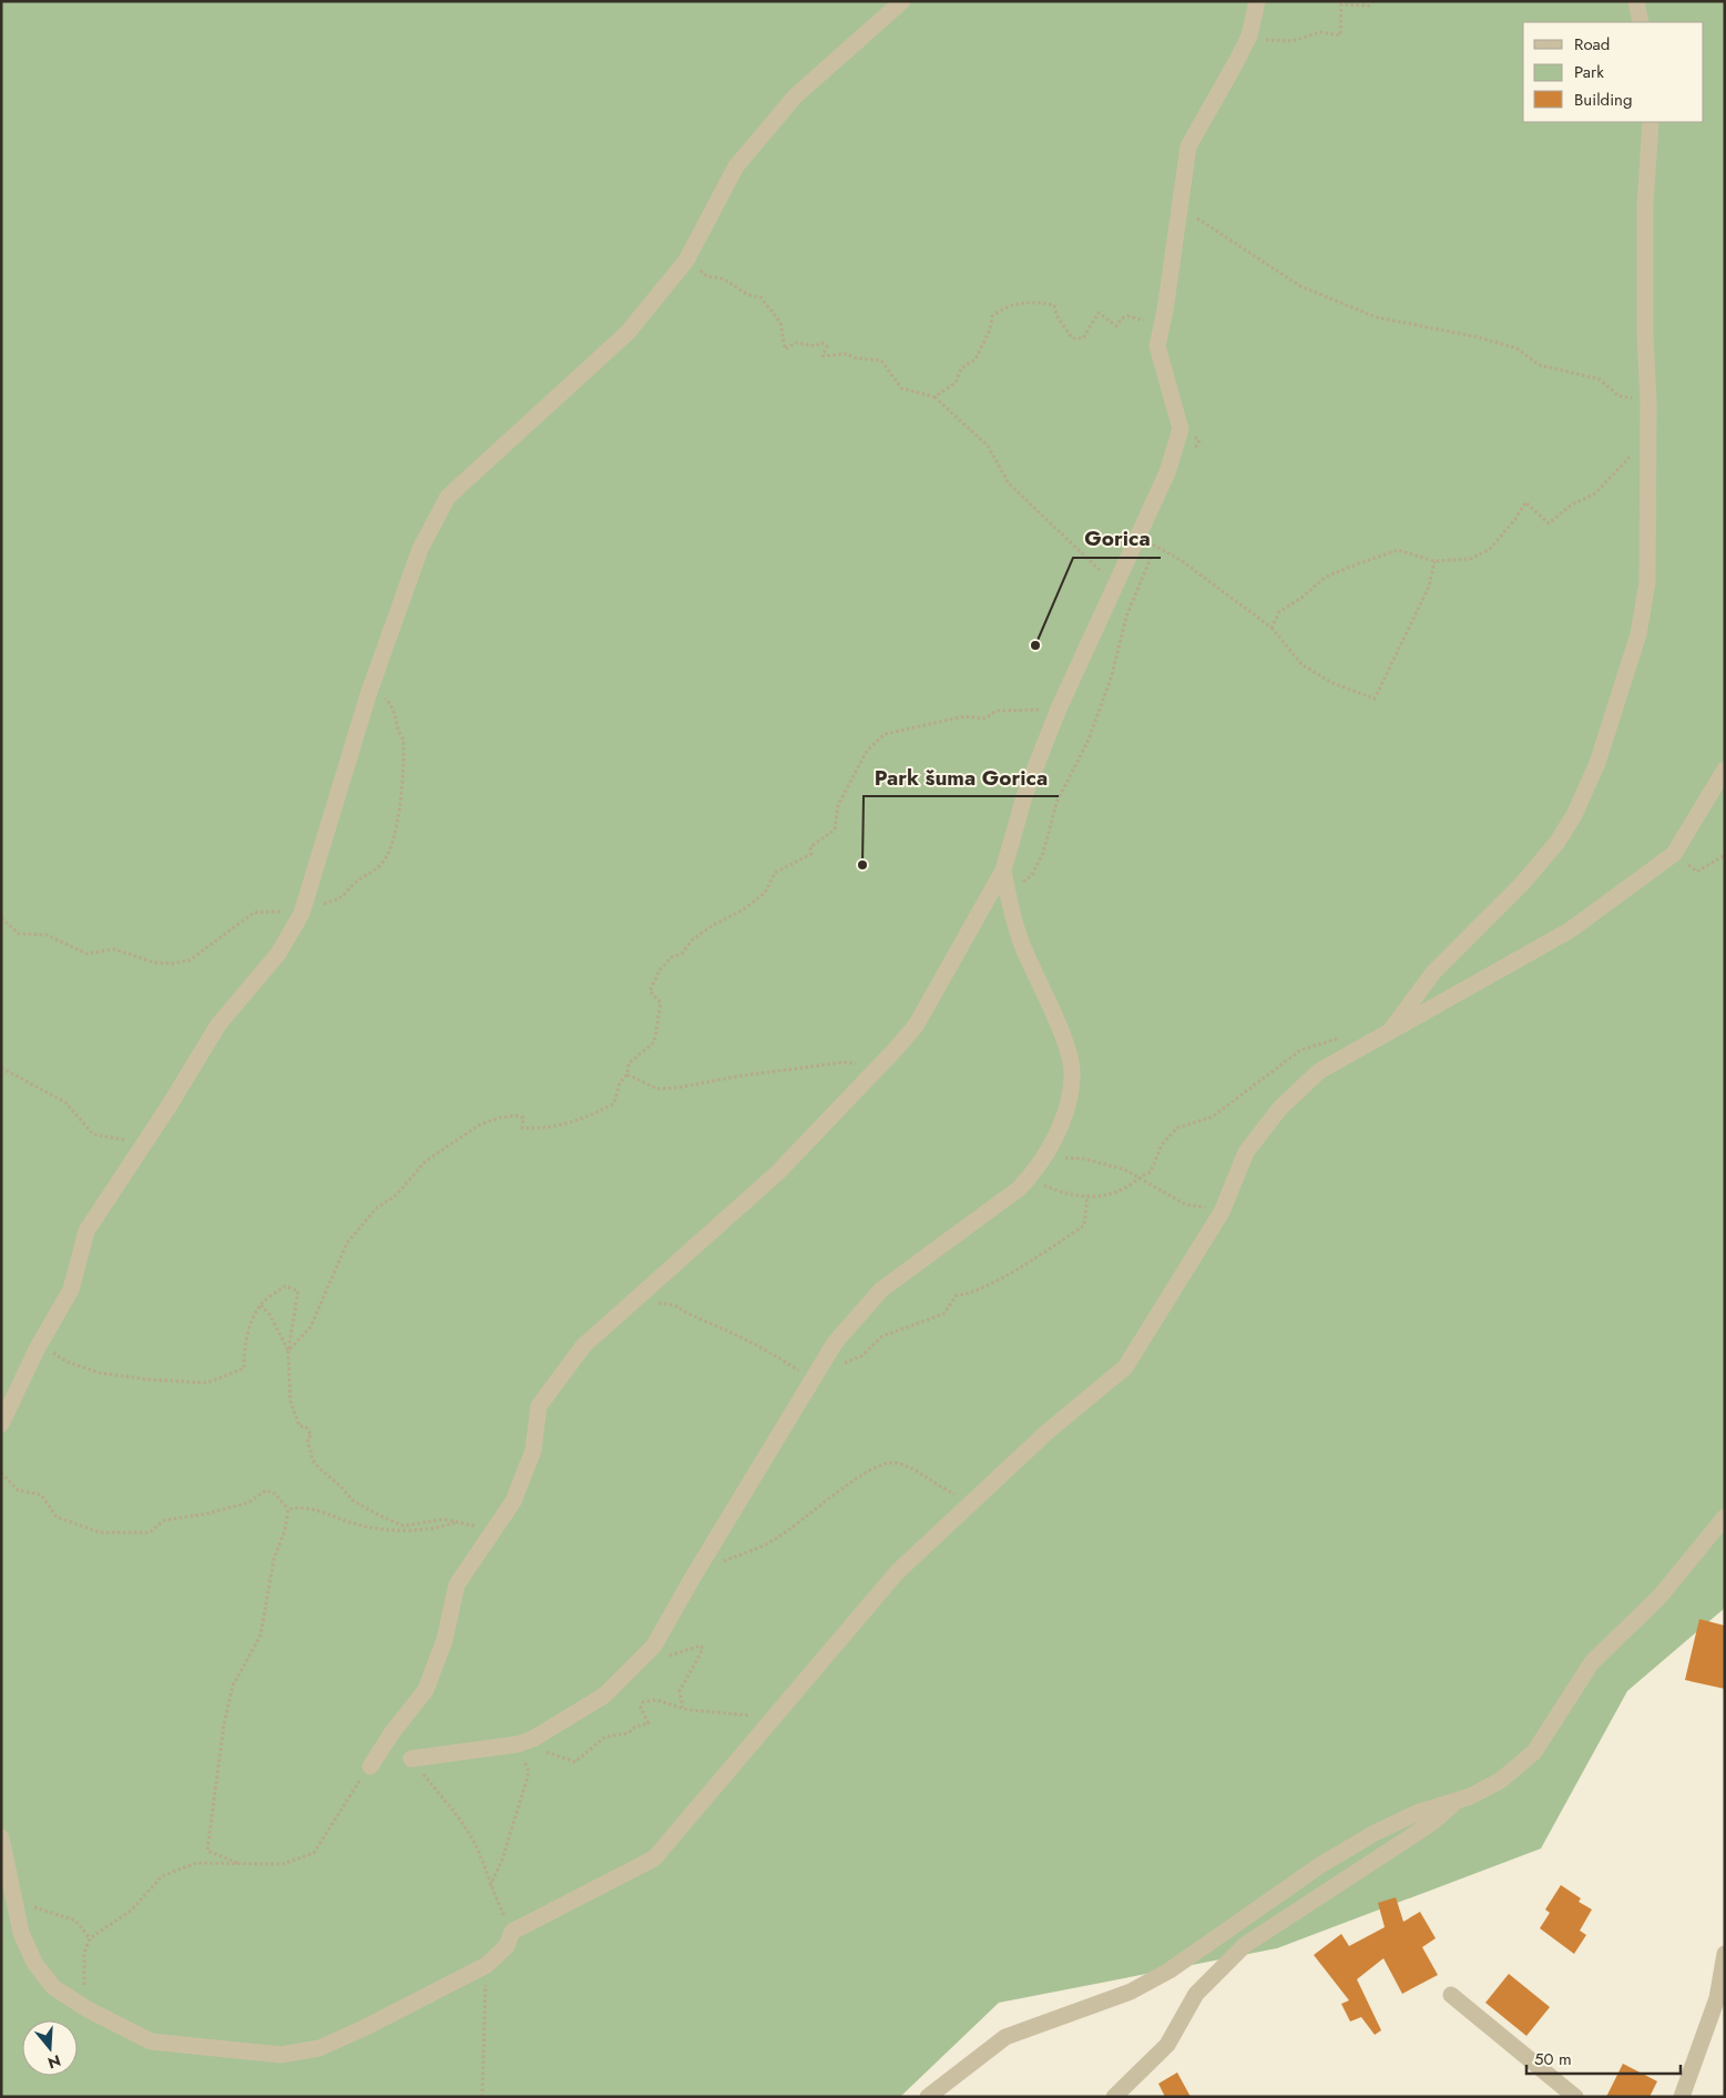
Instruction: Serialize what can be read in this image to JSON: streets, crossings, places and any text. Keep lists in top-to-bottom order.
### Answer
{
  "places": ["Gorica", "Park šuma Gorica"],
  "legend": ["Road", "Park", "Building"],
  "scale_bar": "50 m",
  "north": "bottom"
}
